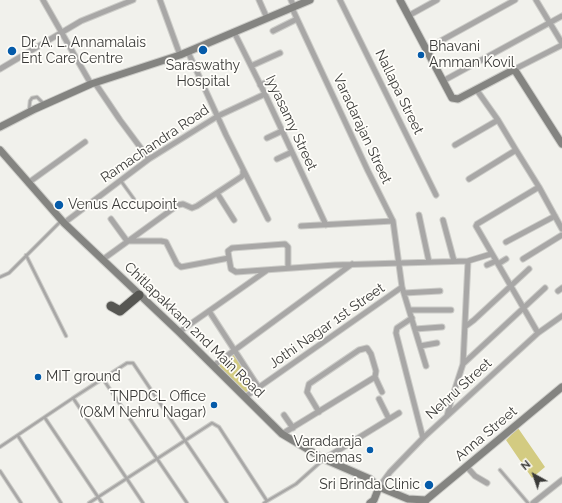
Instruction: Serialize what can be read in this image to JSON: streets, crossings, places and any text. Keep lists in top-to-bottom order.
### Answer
{
  "streets": {
    "street": [
      "Nallapa Street",
      "Iyyasamy Street",
      "Varadarajan Street",
      "Ramachandra Road",
      "Jothi Nagar 1st Street",
      "Chitlapakkam 2nd Main Road",
      "Nehru Street",
      "Anna Street"
    ]
  },
  "crossings": [
    ["Iyyasamy Street", "Ramachandra Road"],
    ["Varadarajan Street", "Jothi Nagar 1st Street"],
    ["Ramachandra Road", "Chitlapakkam 2nd Main Road"],
    ["Jothi Nagar 1st Street", "Chitlapakkam 2nd Main Road"],
    ["Chitlapakkam 2nd Main Road", "Nehru Street"],
    ["Chitlapakkam 2nd Main Road", "Anna Street"]
  ],
  "places": [
    "Saraswathy Hospital",
    "Dr. A. L. Annamalais Ent Care Centre",
    "Bhavani Amman Kovil",
    "Venus Accupoint",
    "MIT ground",
    "TNPDCL Office (O&M Nehru Nagar)",
    "Varadaraja Cinemas",
    "Sri Brinda Clinic"
  ],
  "north": "top left"
}
